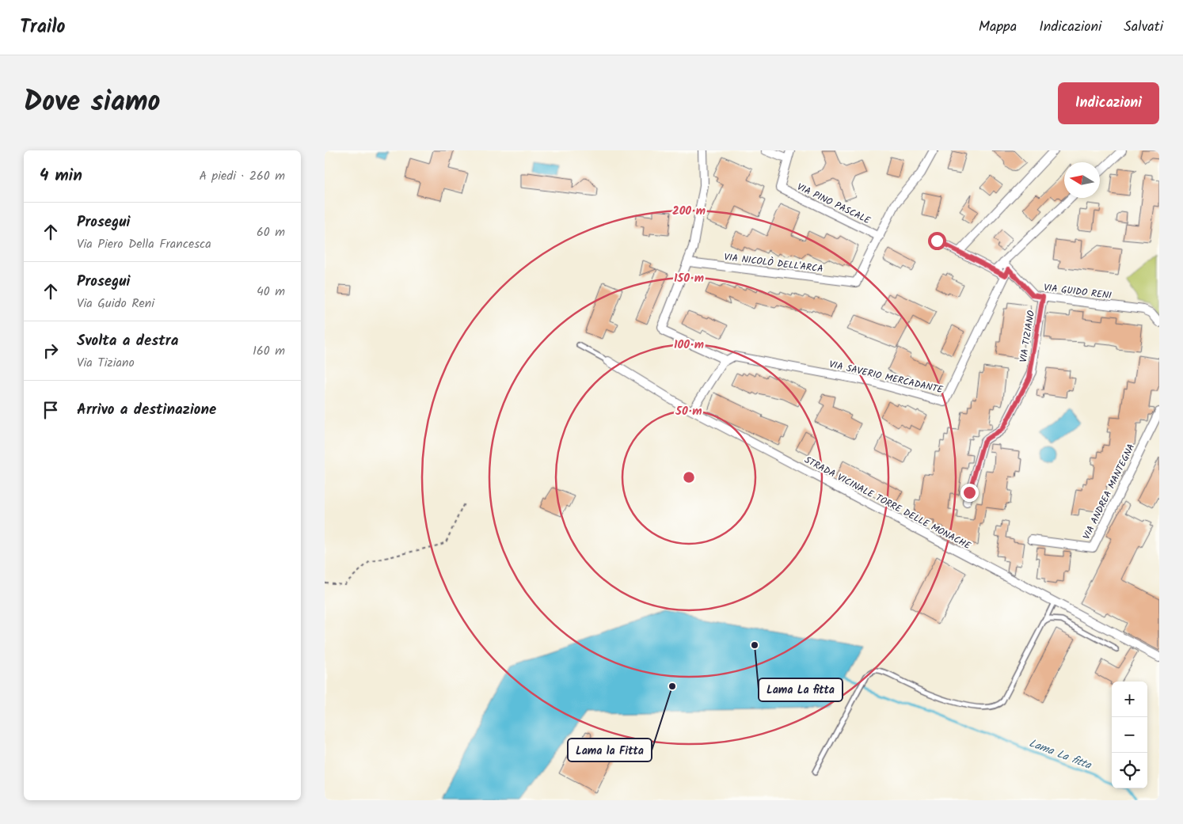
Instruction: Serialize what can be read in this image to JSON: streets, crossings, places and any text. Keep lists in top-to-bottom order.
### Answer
{
  "streets": {
    "street": [
      "VIA PINO PASCALE",
      "VIA NICOLÒ DELL'ARCA",
      "VIA GUIDO RENI",
      "VIA TIZIANO",
      "VIA SAVERIO MERCADANTE",
      "VIA ANDREA MANTEGNA",
      "STRADA VICINALE TORRE DELLE MONACHE"
    ]
  },
  "crossings": [
    ["VIA PINO PASCALE", "VIA NICOLÒ DELL'ARCA"],
    ["VIA GUIDO RENI", "VIA TIZIANO"],
    ["VIA GUIDO RENI", "VIA SAVERIO MERCADANTE"]
  ],
  "water": ["Lama La fitta"],
  "places": ["Lama La fitta", "Lama la Fitta"],
  "north": "left",
  "page": {
    "header": "Trailo",
    "nav": ["Mappa", "Indicazioni", "Salvati"],
    "title": "Dove siamo",
    "buttons": "Indicazioni",
    "heading": ["4 min", "A piedi · 260 m"],
    "list": [
      ["Prosegui", "Via Piero Della Francesca", "60 m"],
      ["Prosegui", "Via Guido Reni", "40 m"],
      ["Svolta a destra", "Via Tiziano", "160 m"],
      "Arrivo a destinazione"
    ],
    "map_buttons": ["+", "−"]
  },
  "rings": [
    "200 m",
    "150 m",
    "100 m",
    "50 m"
  ]
}
